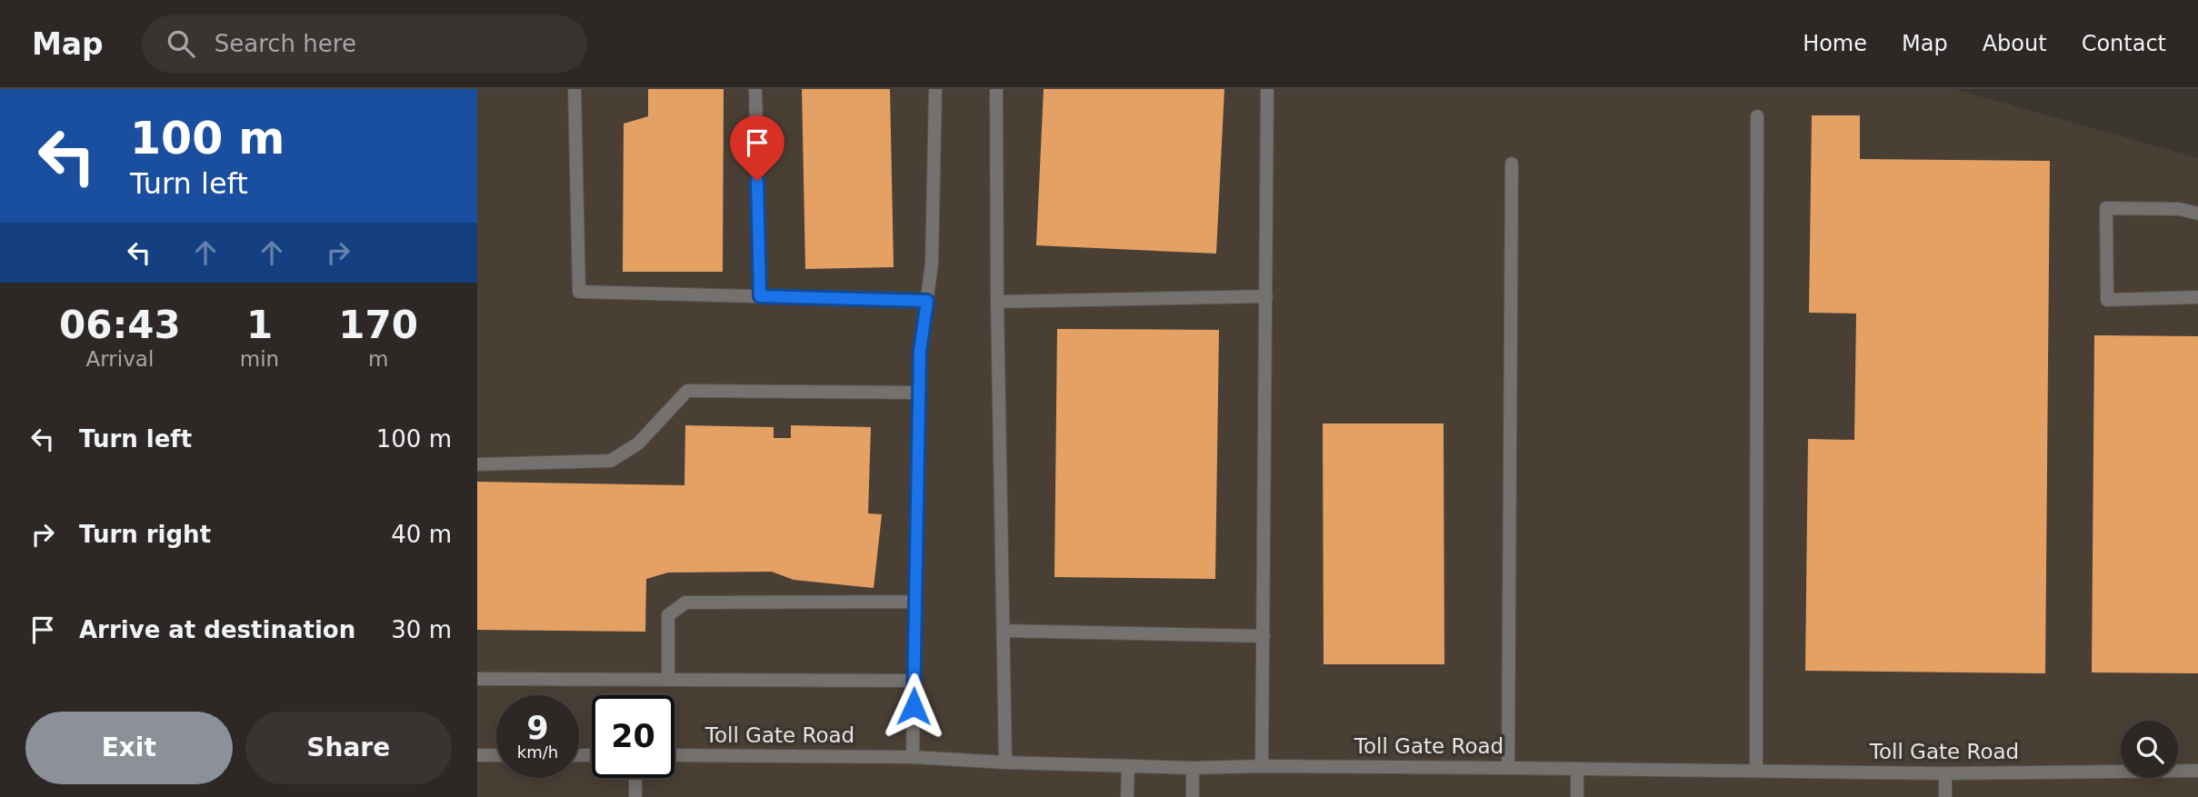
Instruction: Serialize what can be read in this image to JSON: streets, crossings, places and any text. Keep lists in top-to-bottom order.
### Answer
{
  "streets": {
    "street": ["Toll Gate Road"]
  },
  "page": {
    "header": "Map",
    "search": "Search here",
    "nav": [
      "Home",
      "Map",
      "About",
      "Contact"
    ],
    "turn": ["100 m", "Turn left"],
    "eta": [
      "06:43",
      "Arrival",
      "1",
      "min",
      "170",
      "m"
    ],
    "list": [
      {
        "name": "Turn left",
        "value": "100 m"
      },
      {
        "name": "Turn right",
        "value": "40 m"
      },
      {
        "name": "Arrive at destination",
        "value": "30 m"
      }
    ],
    "speed": "9 km/h",
    "limit": "20",
    "buttons": ["Exit", "Share"]
  }
}
